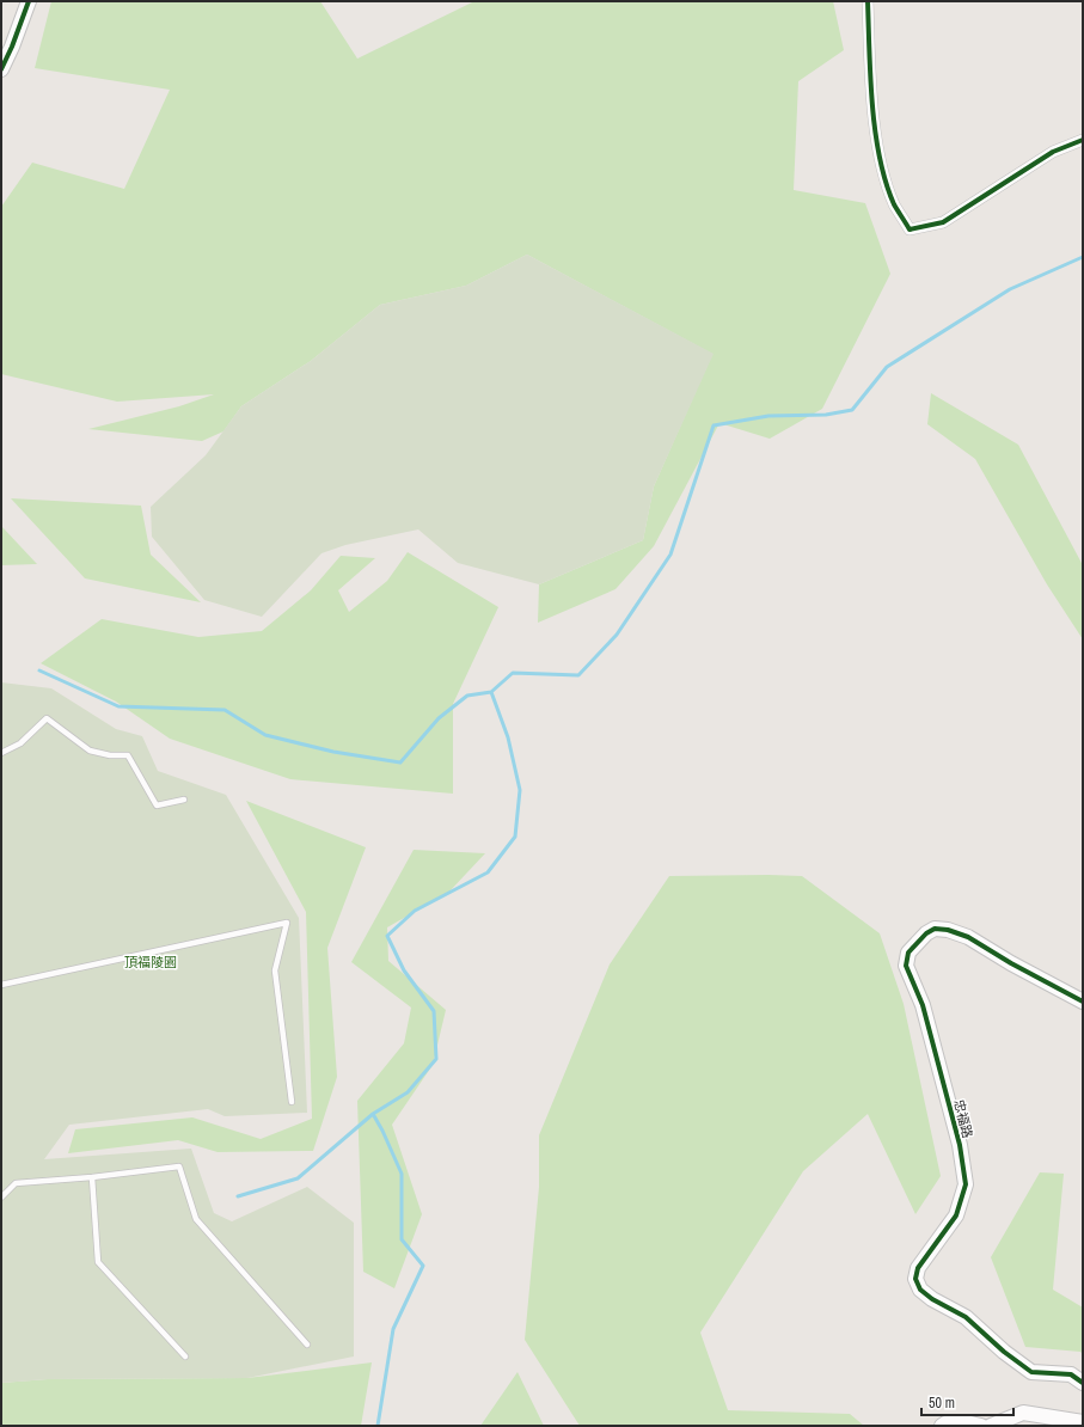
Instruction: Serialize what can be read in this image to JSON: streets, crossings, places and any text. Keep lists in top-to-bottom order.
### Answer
{
  "streets": {
    "street": ["忠福路"]
  },
  "parks": ["頂福陵園"],
  "scale_bar": "50 m"
}
